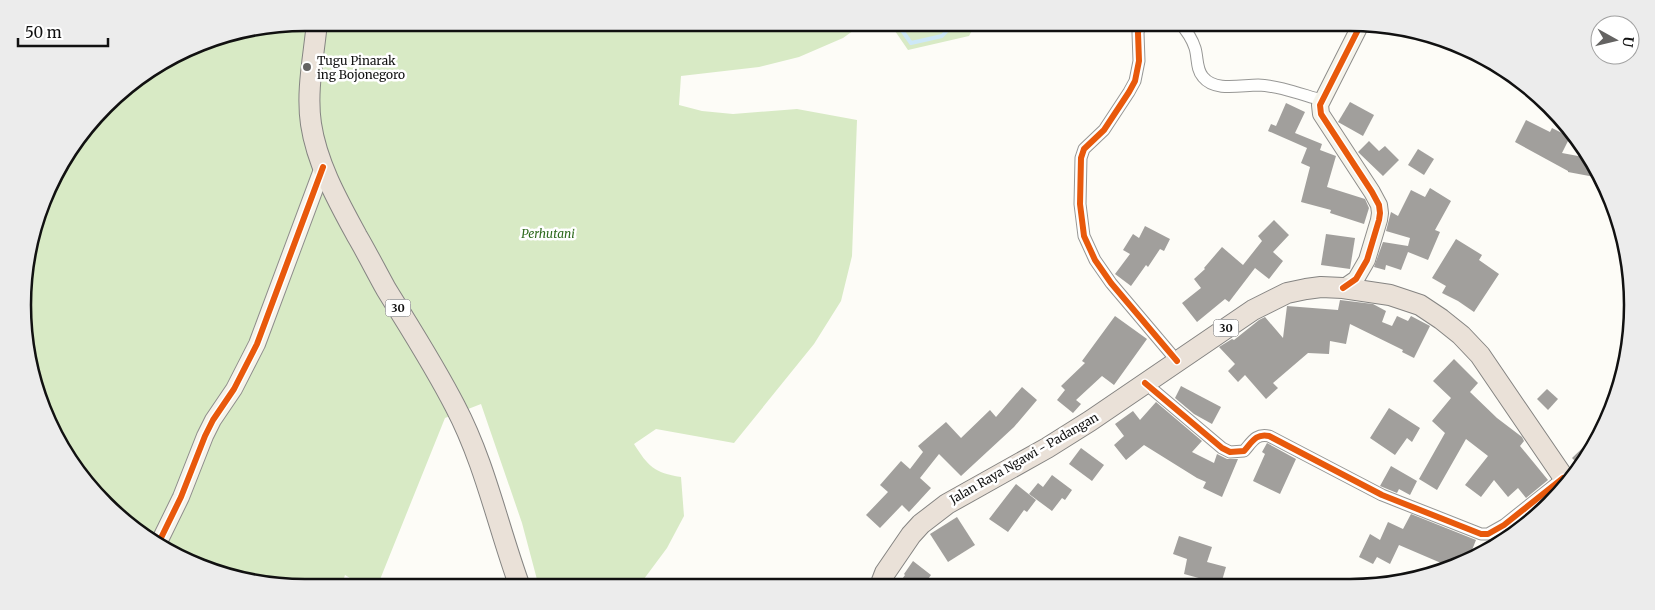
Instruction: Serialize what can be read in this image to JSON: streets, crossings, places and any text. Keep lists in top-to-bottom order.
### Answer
{
  "streets": {
    "highway": ["30", "Jalan Raya Ngawi - Padangan"]
  },
  "parks": ["Perhutani"],
  "places": ["Tugu Pinarak ing Bojonegoro"],
  "scale_bar": "50 m",
  "north": "right"
}
